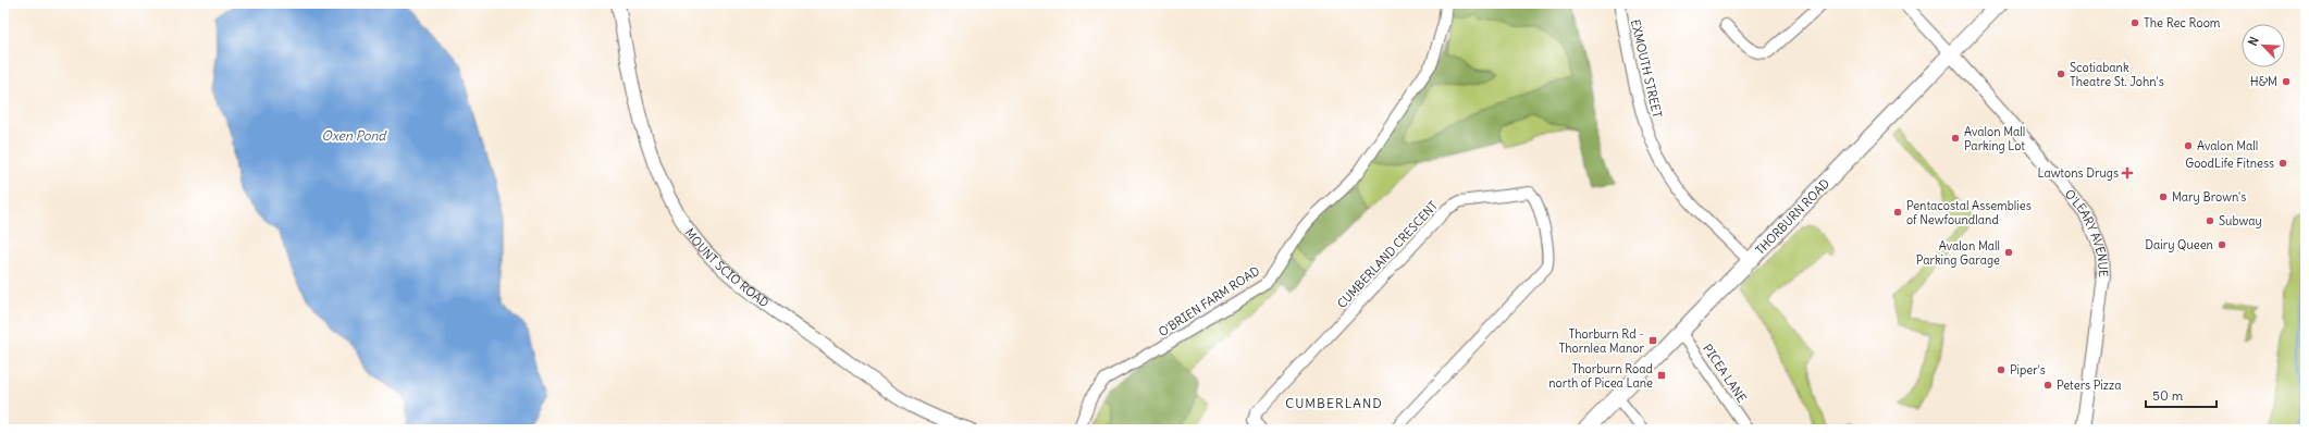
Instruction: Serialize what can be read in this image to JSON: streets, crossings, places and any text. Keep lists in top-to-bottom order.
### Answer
{
  "streets": {
    "main road": ["THORBURN ROAD"],
    "street": [
      "EXMOUTH STREET",
      "O'LEARY AVENUE",
      "CUMBERLAND CRESCENT",
      "MOUNT SCIO ROAD",
      "O'BRIEN FARM ROAD",
      "PICEA LANE"
    ]
  },
  "crossings": [
    ["EXMOUTH STREET", "THORBURN ROAD"],
    ["THORBURN ROAD", "O'LEARY AVENUE"],
    ["THORBURN ROAD", "PICEA LANE"]
  ],
  "districts": ["CUMBERLAND"],
  "water": ["Oxen Pond"],
  "places": {
    "other": [
      "The Rec Room",
      "Scotiabank Theatre St. John's",
      "H&M",
      "Avalon Mall Parking Lot",
      "Avalon Mall",
      "GoodLife Fitness",
      "Mary Brown's",
      "Pentacostal Assemblies of Newfoundland",
      "Subway",
      "Dairy Queen",
      "Avalon Mall Parking Garage",
      "Piper's",
      "Peters Pizza"
    ],
    "health": ["Lawtons Drugs"],
    "transit": ["Thorburn Rd - Thornlea Manor", "Thorburn Road north of Picea Lane"]
  },
  "scale_bar": "50 m",
  "north": "top left"
}
